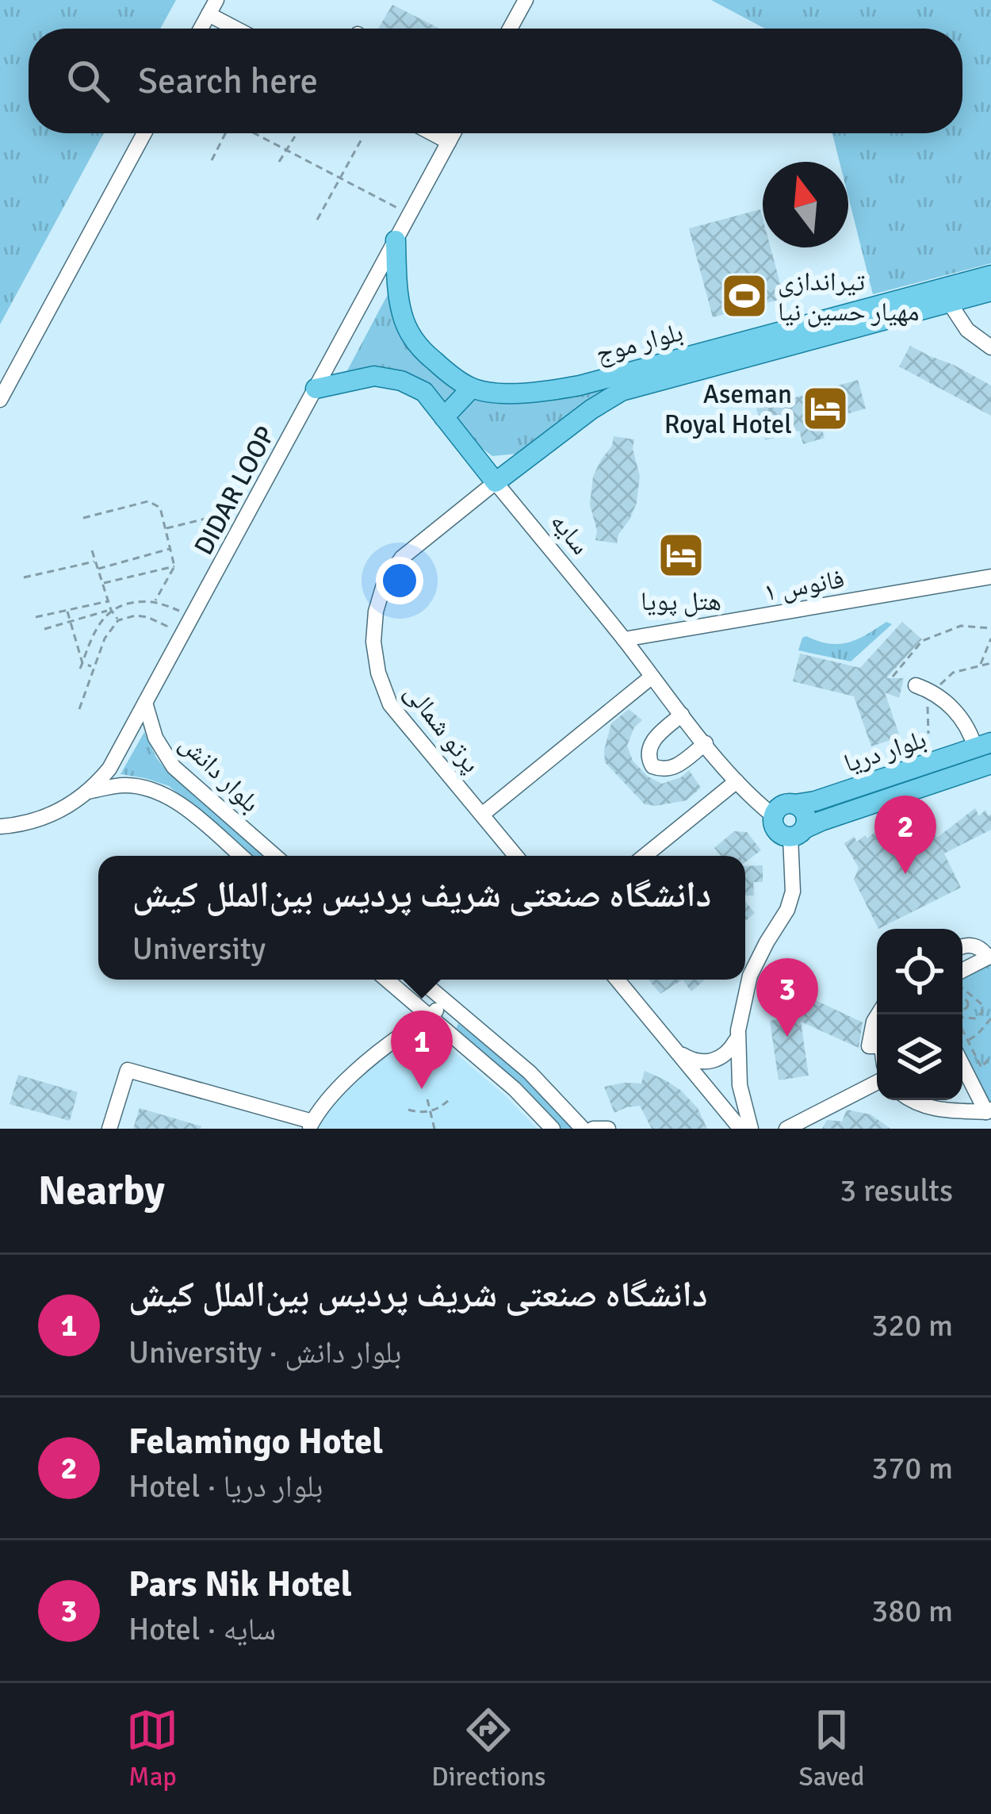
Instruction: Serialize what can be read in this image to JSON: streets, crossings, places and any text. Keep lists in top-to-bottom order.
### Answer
{
  "streets": {
    "main road": ["بلوار موج", "سایه", "بلوار دریا"],
    "street": [
      "DIDAR LOOP",
      "فانوس ۱",
      "پرتو شمالی",
      "بلوار دانش"
    ]
  },
  "crossings": [
    ["بلوار موج", "DIDAR LOOP"],
    ["بلوار موج", "سایه"],
    ["بلوار موج", "پرتو شمالی"],
    ["DIDAR LOOP", "سایه"],
    ["DIDAR LOOP", "بلوار دانش"],
    ["سایه", "فانوس ۱"],
    ["سایه", "پرتو شمالی"],
    ["سایه", "بلوار دریا"]
  ],
  "places": {
    "sports": ["تیراندازی مهیار حسین نیا"],
    "hotel": ["Aseman Royal Hotel", "هتل پویا"]
  },
  "north": "top",
  "page": {
    "search": "Search here",
    "pins": ["2", "3", "1"],
    "popup": ["دانشگاه صنعتی شریف پردیس بین‌الملل کیش", "University"],
    "heading": ["Nearby", "3 results"],
    "list": [
      {
        "mark": "1",
        "name": "دانشگاه صنعتی شریف پردیس بین‌الملل کیش",
        "note": "University · بلوار دانش",
        "value": "320 m"
      },
      {
        "mark": "2",
        "name": "Felamingo Hotel",
        "note": "Hotel · بلوار دریا",
        "value": "370 m"
      },
      {
        "mark": "3",
        "name": "Pars Nik Hotel",
        "note": "Hotel · سایه",
        "value": "380 m"
      }
    ],
    "nav": ["Map", "Directions", "Saved"]
  }
}
